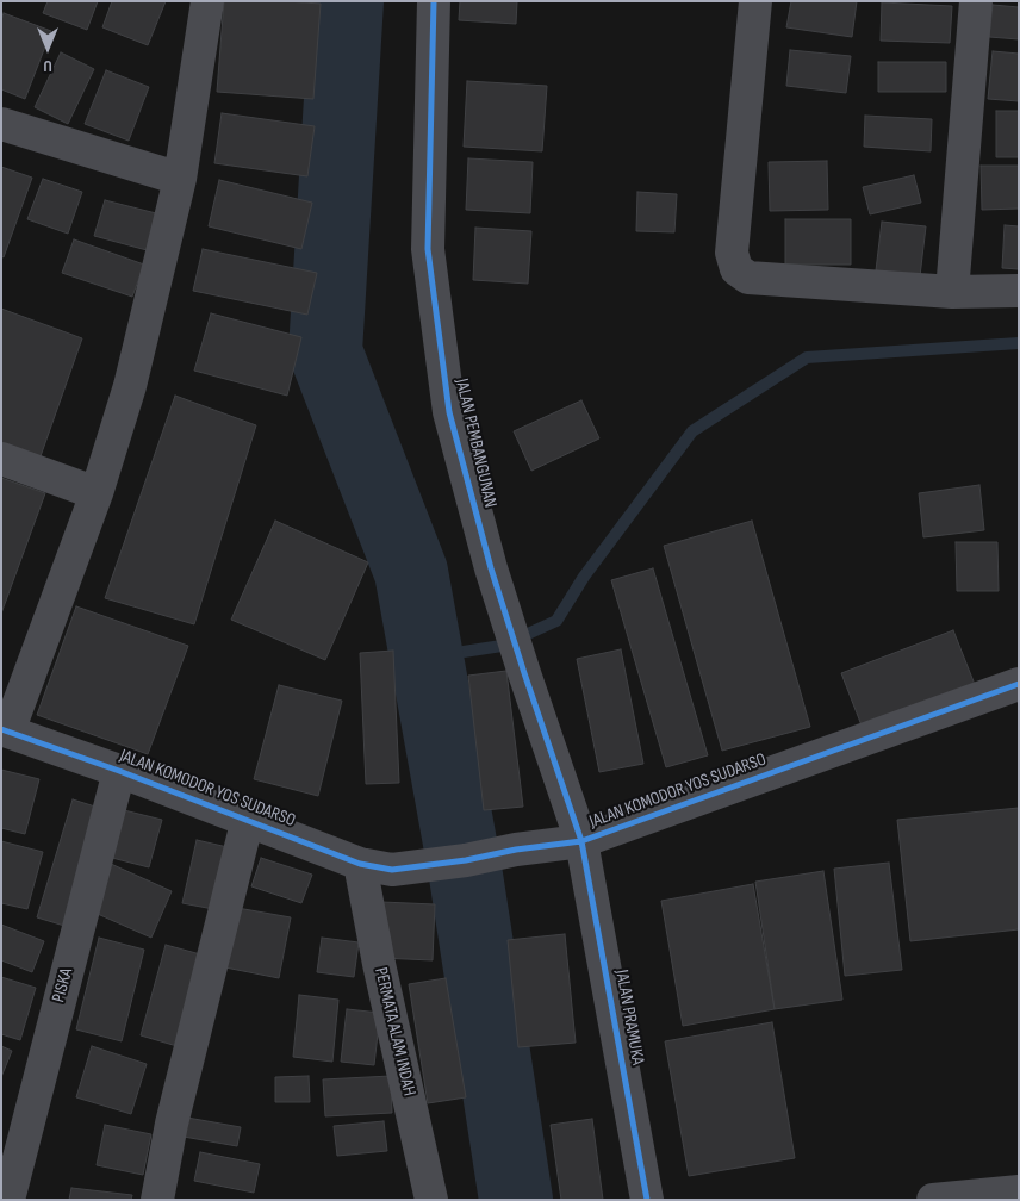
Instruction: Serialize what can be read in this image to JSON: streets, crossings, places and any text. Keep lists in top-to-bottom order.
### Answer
{
  "streets": {
    "street": [
      "JALAN PEMBANGUNAN",
      "JALAN KOMODOR YOS SUDARSO",
      "PISKA",
      "JALAN PRAMUKA",
      "PERMATA ALAM INDAH"
    ]
  },
  "crossings": [
    ["JALAN PEMBANGUNAN", "JALAN KOMODOR YOS SUDARSO"],
    ["JALAN PEMBANGUNAN", "JALAN PRAMUKA"],
    ["JALAN KOMODOR YOS SUDARSO", "PISKA"],
    ["JALAN KOMODOR YOS SUDARSO", "JALAN PRAMUKA"],
    ["JALAN KOMODOR YOS SUDARSO", "PERMATA ALAM INDAH"]
  ],
  "north": "bottom"
}
